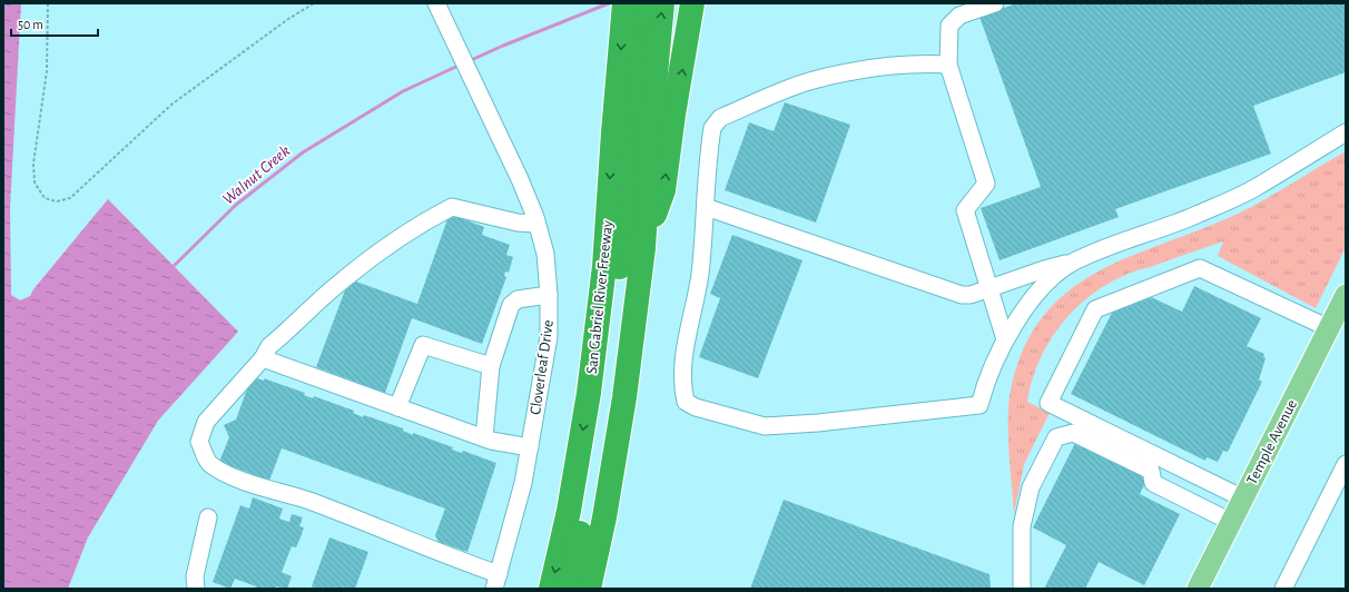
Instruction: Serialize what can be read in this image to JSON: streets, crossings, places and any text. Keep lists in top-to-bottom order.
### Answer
{
  "streets": {
    "highway": ["San Gabriel River Freeway"],
    "main road": ["Temple Avenue"],
    "street": ["Cloverleaf Drive"]
  },
  "water": ["Walnut Creek"],
  "scale_bar": "50 m"
}
